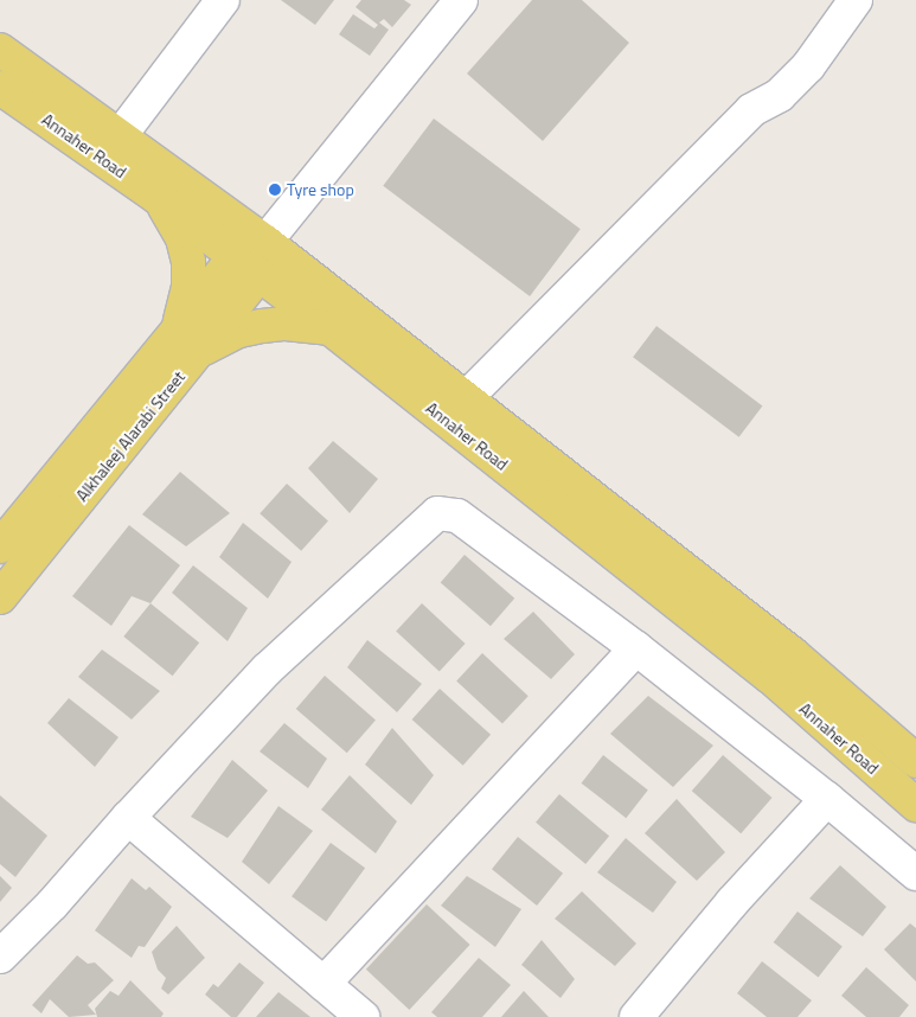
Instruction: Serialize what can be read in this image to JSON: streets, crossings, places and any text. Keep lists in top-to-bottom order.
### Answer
{
  "streets": {
    "main road": ["Annaher Road", "Alkhaleej Alarabi Street"]
  },
  "crossings": [
    ["Annaher Road", "Alkhaleej Alarabi Street"]
  ],
  "places": ["Tyre shop"]
}
